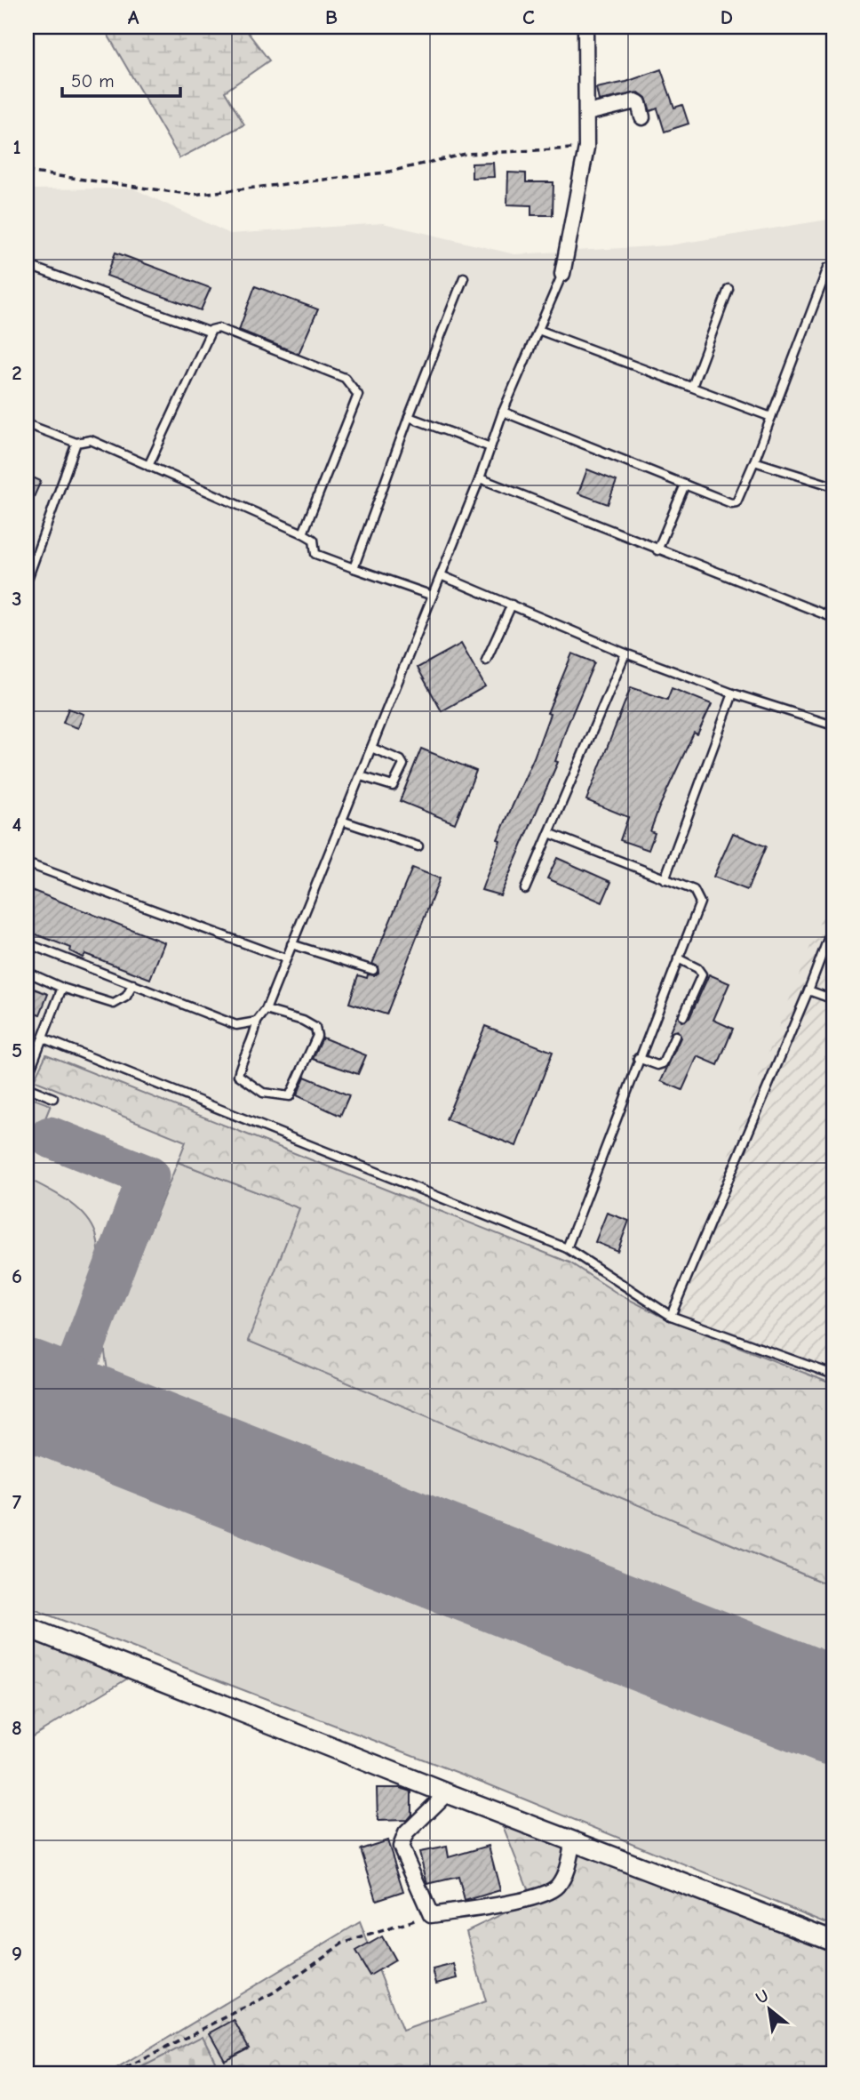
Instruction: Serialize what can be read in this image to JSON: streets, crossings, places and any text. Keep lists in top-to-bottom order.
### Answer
{
  "scale_bar": "50 m",
  "north": "top left",
  "grid": {
    "columns": [
      "A",
      "B",
      "C",
      "D"
    ],
    "rows": [
      "1",
      "2",
      "3",
      "4",
      "5",
      "6",
      "7",
      "8",
      "9"
    ]
  }
}
